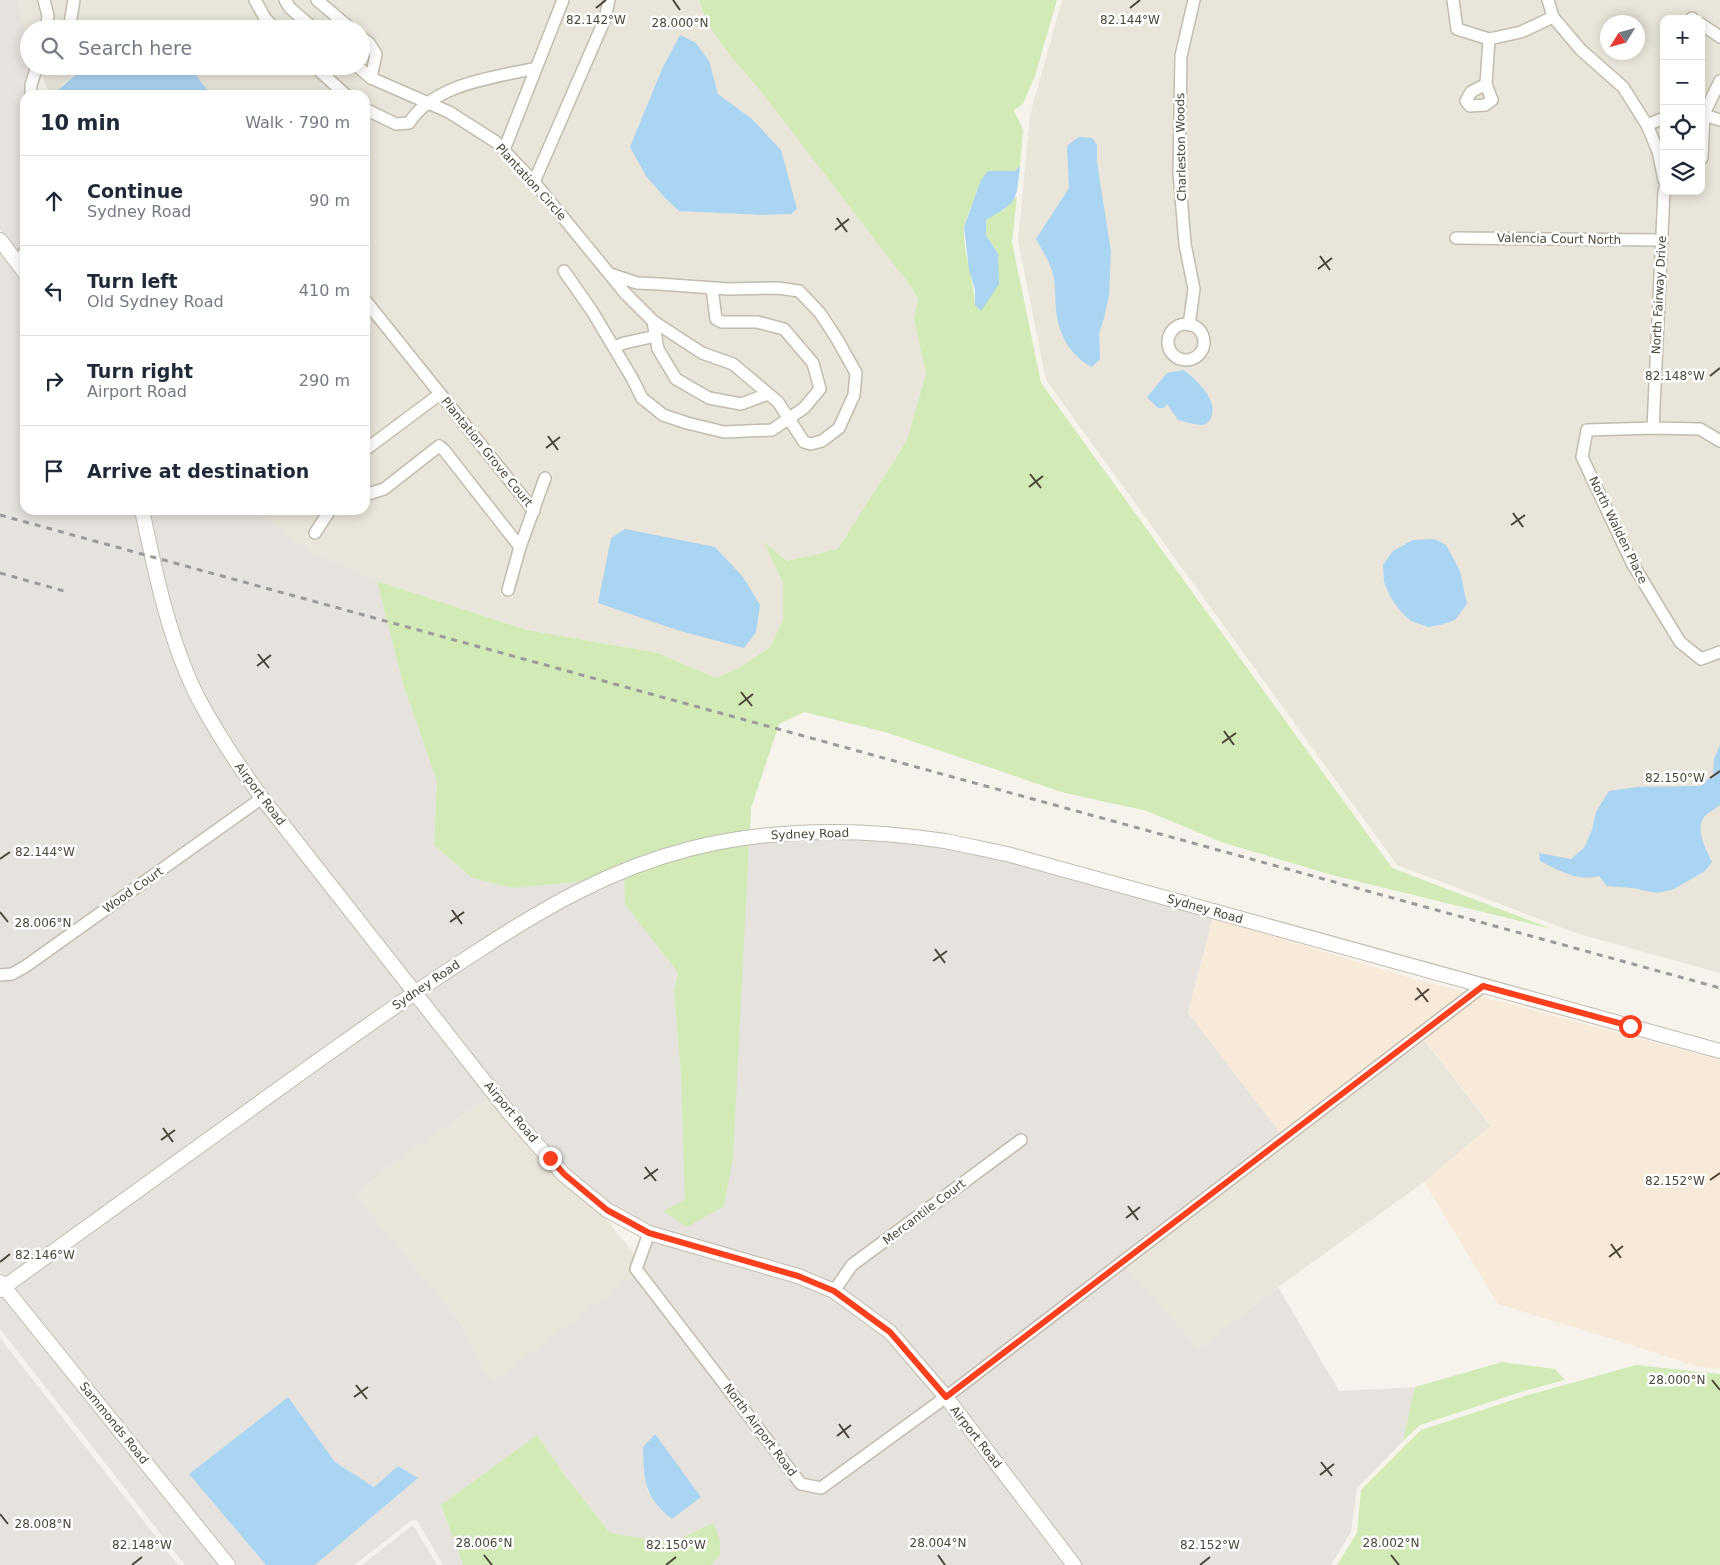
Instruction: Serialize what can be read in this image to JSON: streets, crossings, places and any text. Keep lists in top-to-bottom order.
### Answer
{
  "streets": {
    "street": [
      "Charleston Woods",
      "Plantation Circle",
      "Valencia Court North",
      "North Fairway Drive",
      "Plantation Grove Court",
      "North Walden Place",
      "Airport Road",
      "Sydney Road",
      "Wood Court",
      "Mercantile Court",
      "Sammonds Road",
      "North Airport Road"
    ]
  },
  "crossings": [
    ["Valencia Court North", "North Fairway Drive"],
    ["North Fairway Drive", "North Walden Place"],
    ["Airport Road", "Sydney Road"],
    ["Airport Road", "Wood Court"],
    ["Airport Road", "Mercantile Court"],
    ["Airport Road", "North Airport Road"],
    ["Sydney Road", "Sammonds Road"]
  ],
  "north": "bottom left",
  "page": {
    "map_buttons": ["+", "−"],
    "search": "Search here",
    "heading": ["10 min", "Walk · 790 m"],
    "list": [
      ["Continue", "Sydney Road", "90 m"],
      ["Turn left", "Old Sydney Road", "410 m"],
      ["Turn right", "Airport Road", "290 m"],
      "Arrive at destination"
    ]
  },
  "coordinates": [
    "82.142°W",
    "82.144°W",
    "28.000°N",
    "82.148°W",
    "82.150°W",
    "28.006°N",
    "82.152°W",
    "82.146°W",
    "28.008°N",
    "28.004°N",
    "28.002°N"
  ]
}
